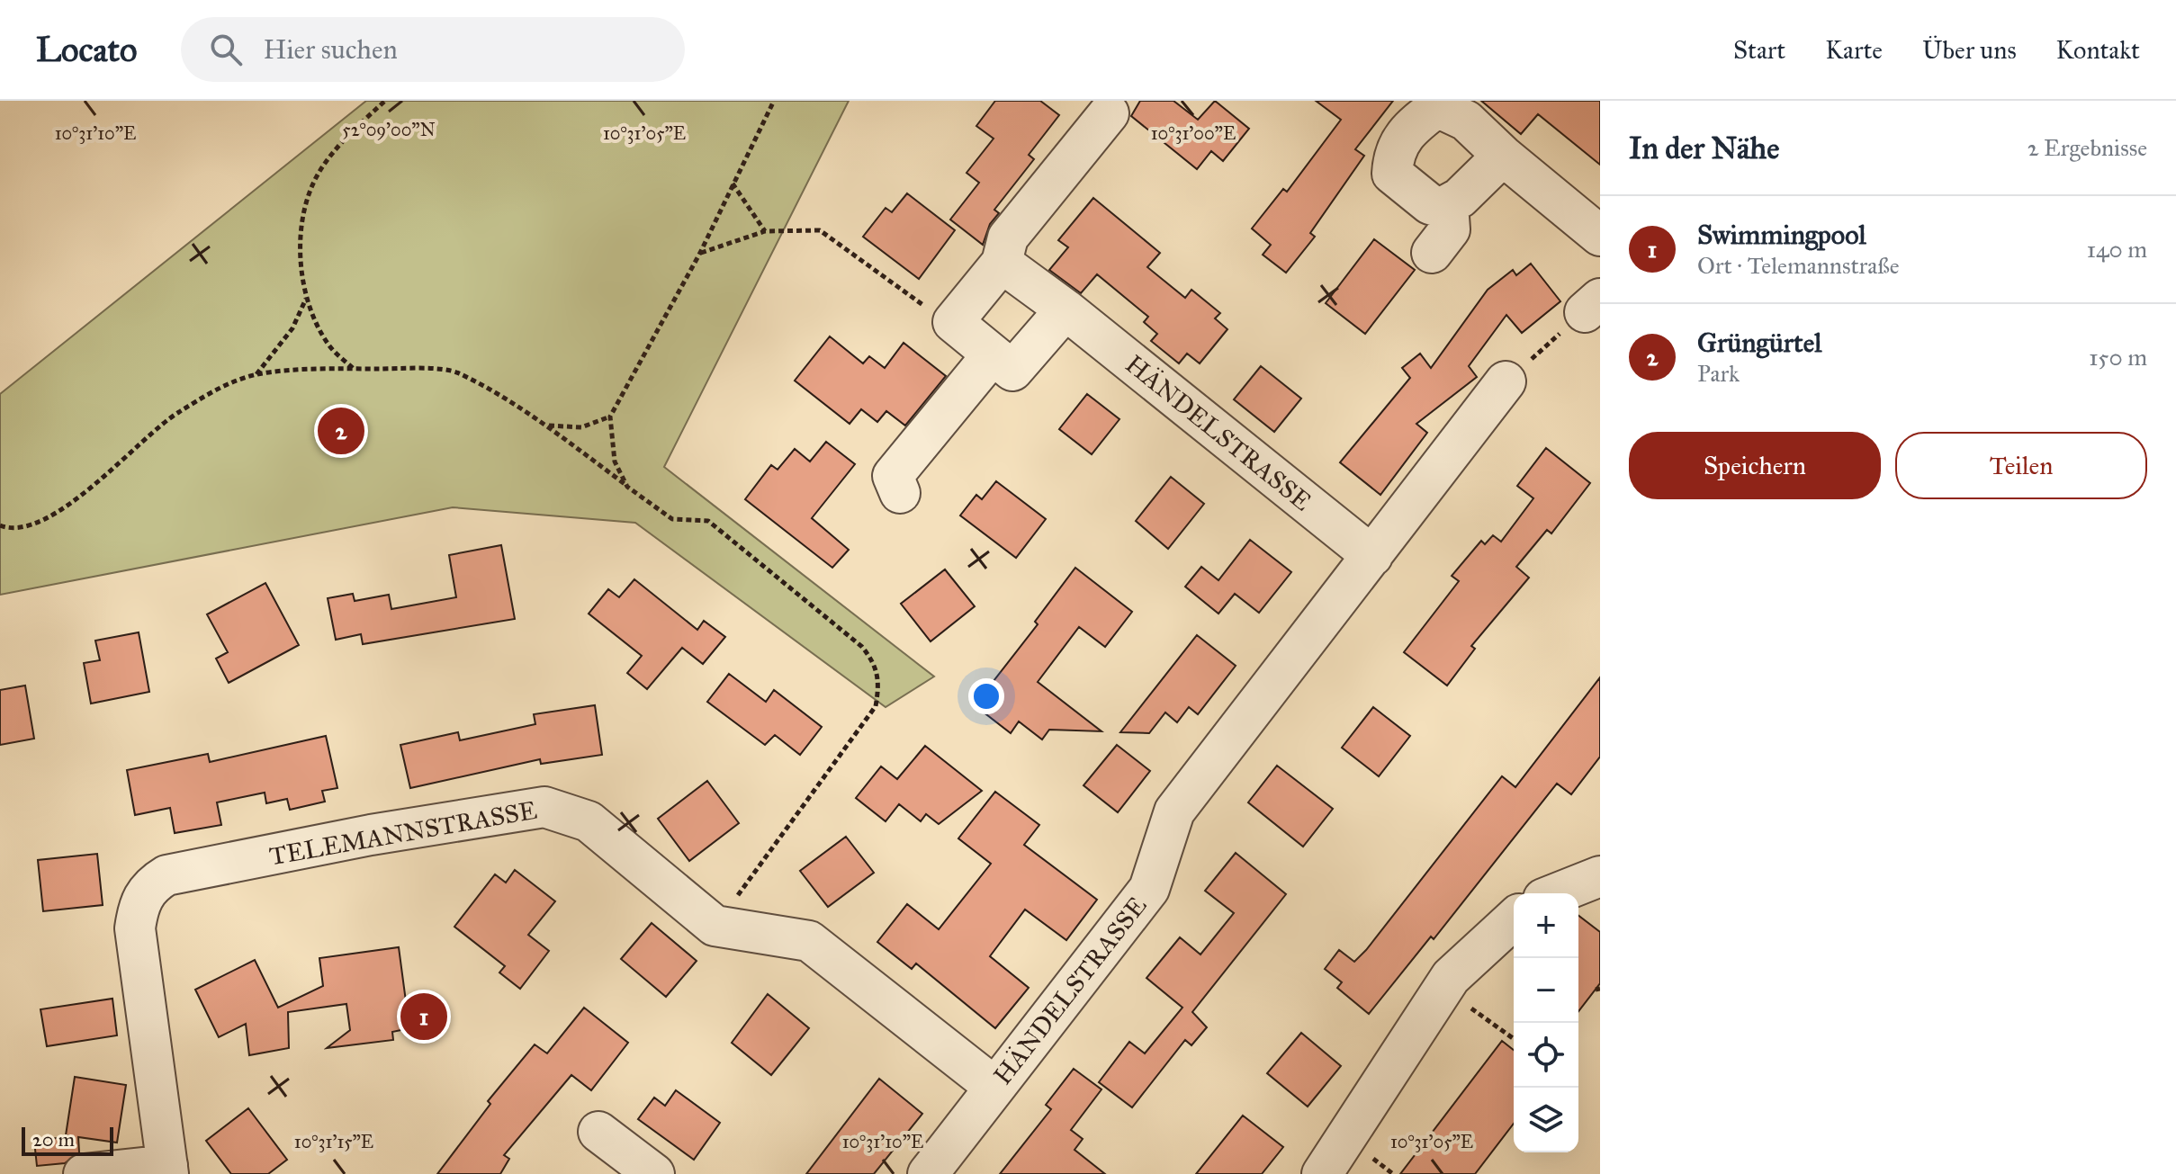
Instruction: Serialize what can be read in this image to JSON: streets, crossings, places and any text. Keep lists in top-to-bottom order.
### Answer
{
  "streets": {
    "street": ["HÄNDELSTRASSE", "TELEMANNSTRASSE"]
  },
  "scale_bar": "20 m",
  "page": {
    "header": "Locato",
    "search": "Hier suchen",
    "nav": [
      "Start",
      "Karte",
      "Über uns",
      "Kontakt"
    ],
    "heading": ["In der Nähe", "2 Ergebnisse"],
    "list": [
      {
        "mark": "1",
        "name": "Swimmingpool",
        "note": "Ort · Telemannstraße",
        "value": "140 m"
      },
      {
        "mark": "2",
        "name": "Grüngürtel",
        "note": "Park",
        "value": "150 m"
      }
    ],
    "pins": ["2", "1"],
    "buttons": ["Speichern", "Teilen"],
    "map_buttons": ["+", "−"],
    "scale": "20 m"
  },
  "coordinates": [
    "52°09'00\"N",
    "10°31'05\"E",
    "10°31'00\"E",
    "10°31'10\"E",
    "10°31'15\"E"
  ]
}
